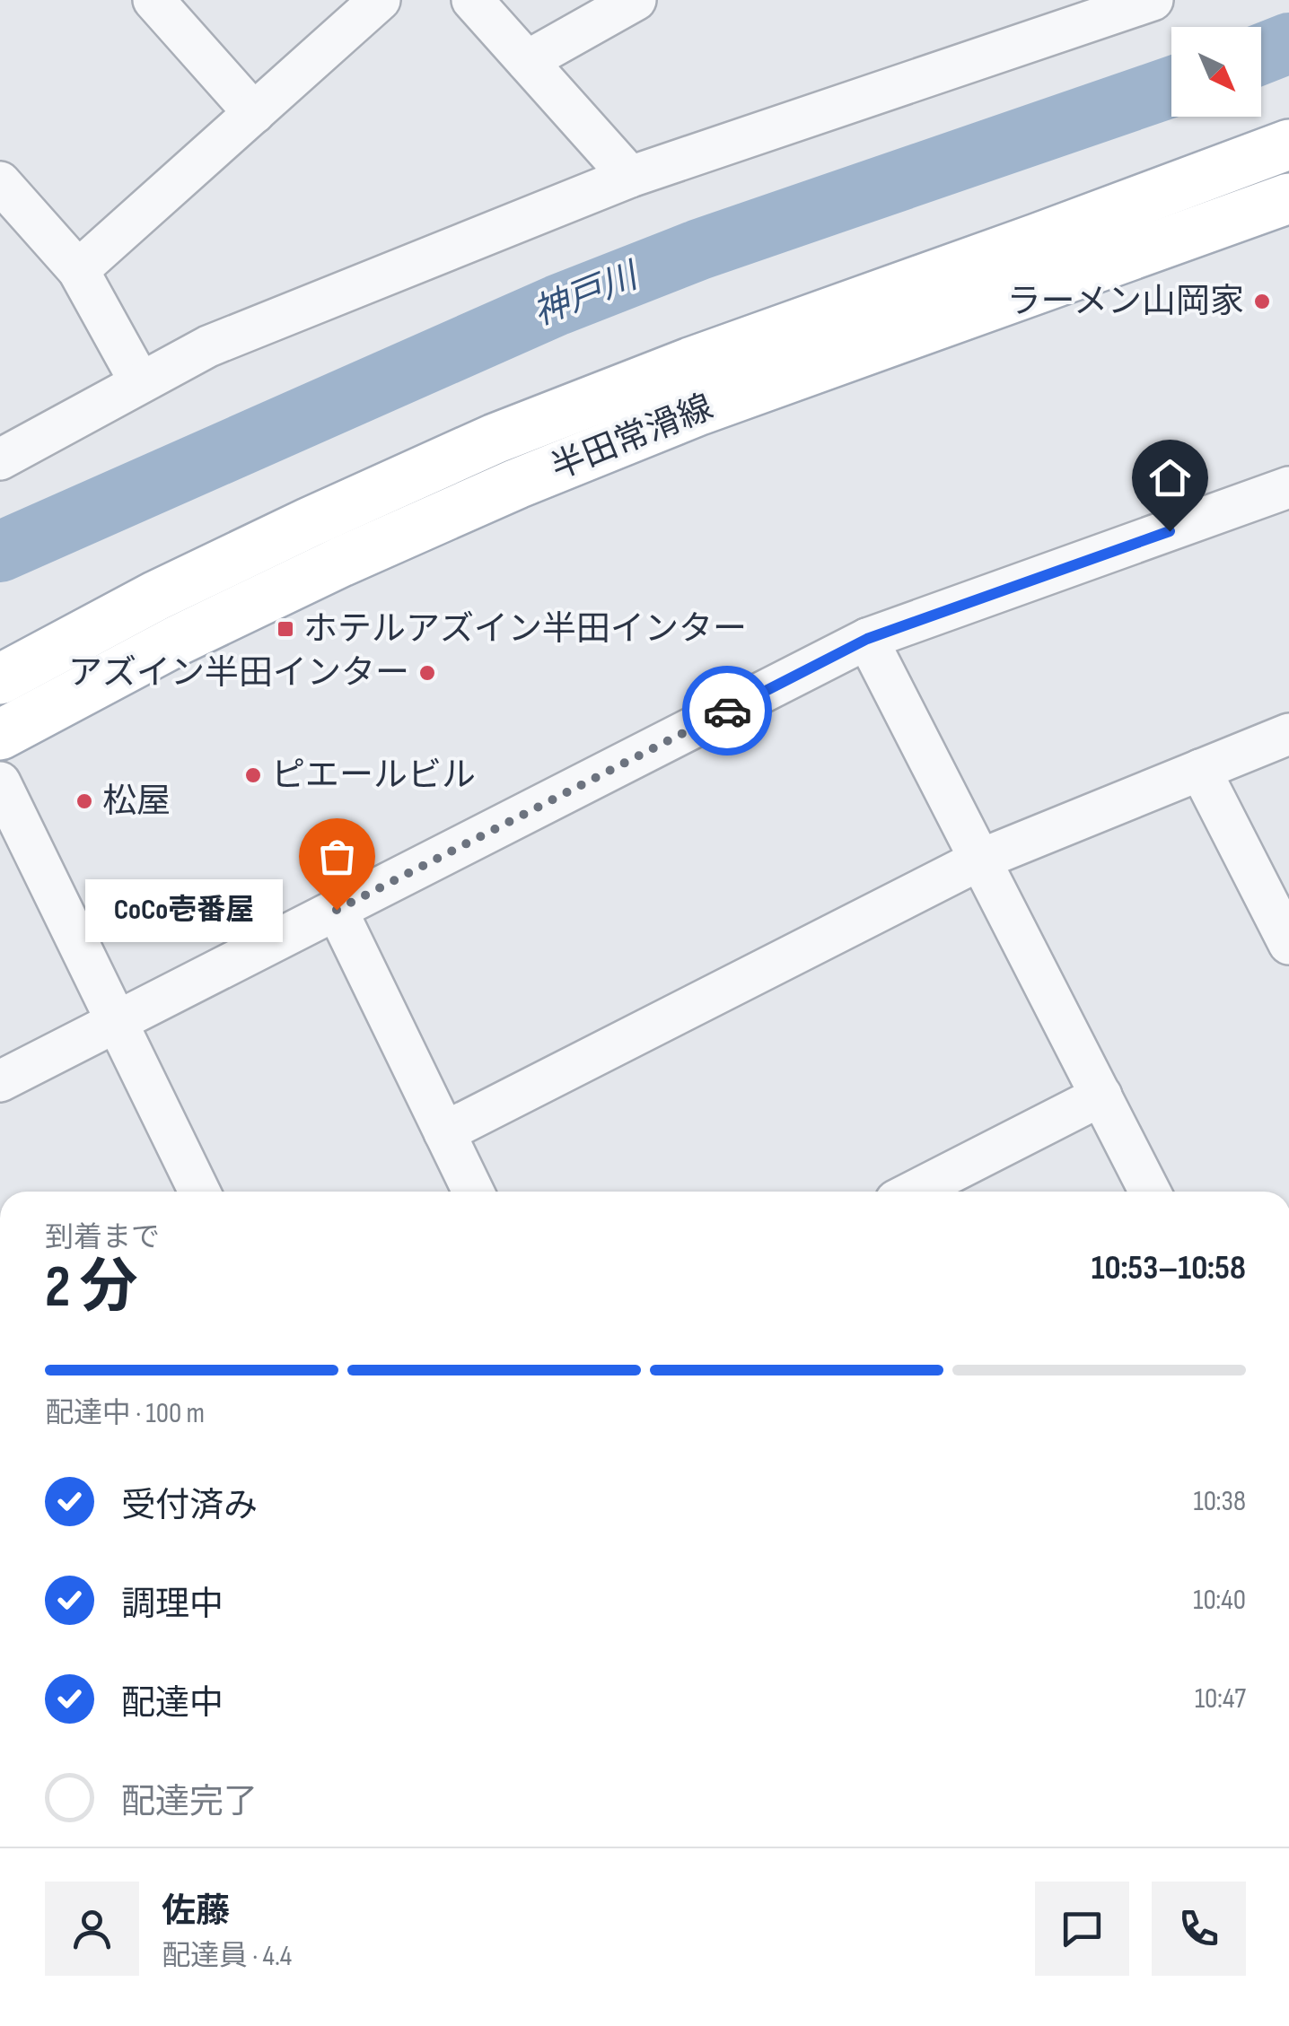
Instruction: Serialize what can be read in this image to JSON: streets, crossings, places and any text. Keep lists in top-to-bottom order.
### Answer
{
  "streets": {
    "main road": ["半田常滑線"]
  },
  "water": ["神戸川"],
  "places": {
    "other": [
      "ラーメン山岡家",
      "アズイン半田インター",
      "ピエールビル",
      "松屋",
      "CoCo壱番屋"
    ],
    "transit": ["ホテルアズイン半田インター"]
  },
  "north": "bottom right",
  "page": {
    "bubble": "CoCo壱番屋",
    "heading": ["2 分", "到着まで", "10:53–10:58"],
    "panel": ["佐藤", "配達員 · 4.4"],
    "bar": "配達中 · 100 m",
    "list": [
      ["受付済み", "10:38"],
      ["調理中", "10:40"],
      ["配達中", "10:47"],
      "配達完了"
    ]
  }
}
